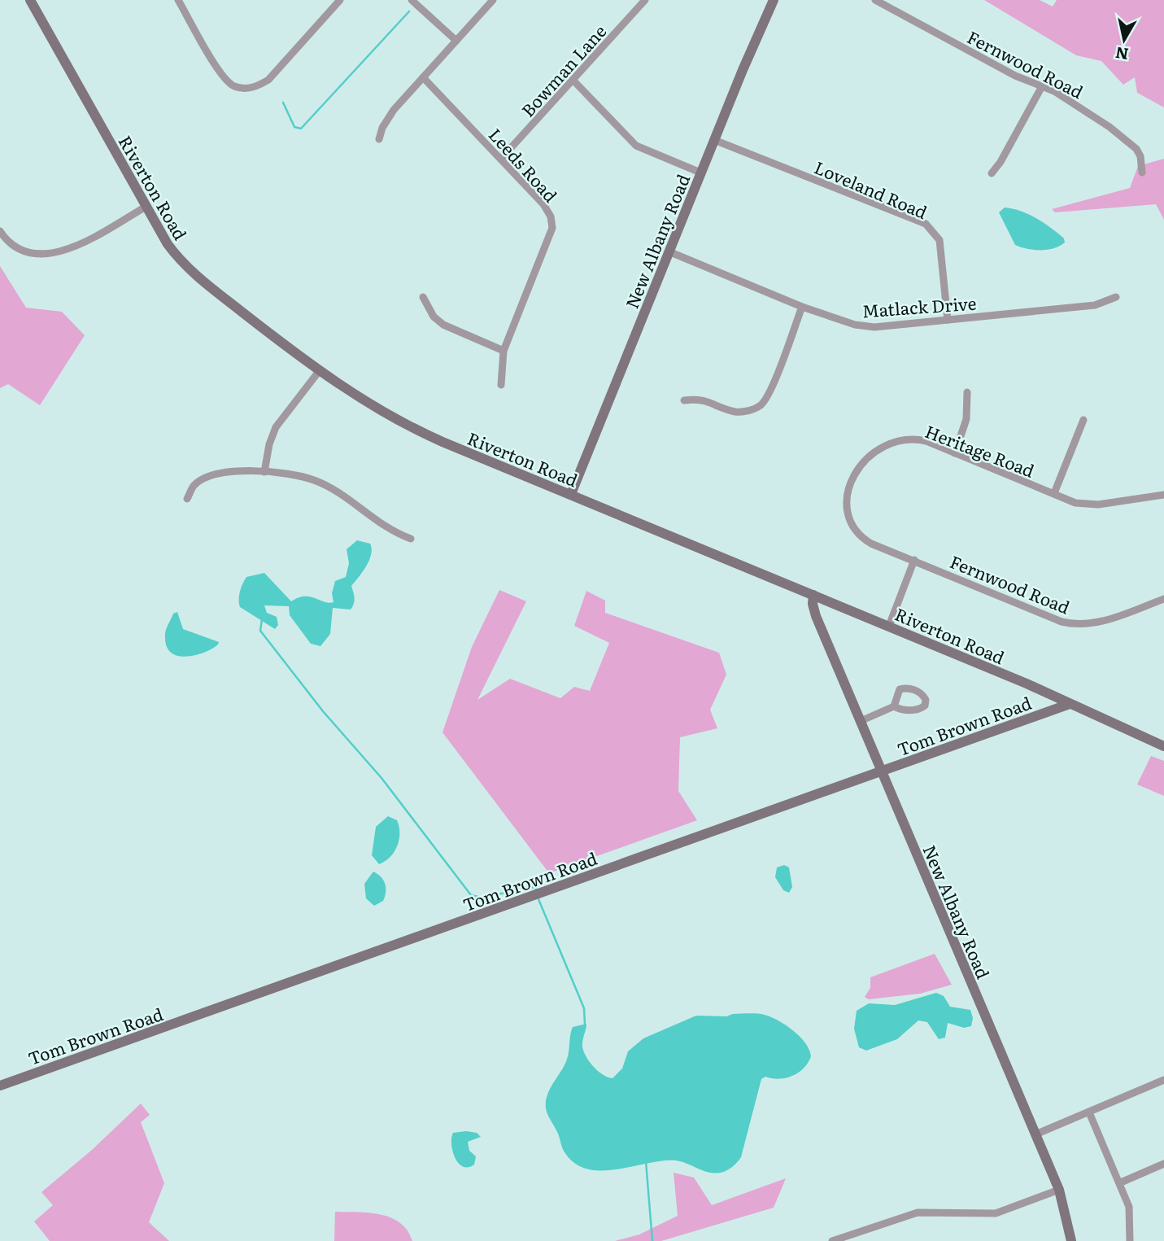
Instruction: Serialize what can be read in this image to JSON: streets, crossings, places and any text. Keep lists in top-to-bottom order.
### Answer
{
  "streets": {
    "main road": ["Riverton Road", "New Albany Road", "Tom Brown Road"],
    "street": [
      "Fernwood Road",
      "Bowman Lane",
      "Leeds Road",
      "Loveland Road",
      "Matlack Drive",
      "Heritage Road"
    ]
  },
  "crossings": [
    ["Fernwood Road", "Heritage Road"],
    ["Bowman Lane", "Leeds Road"],
    ["Riverton Road", "New Albany Road"],
    ["Riverton Road", "Tom Brown Road"],
    ["Loveland Road", "New Albany Road"],
    ["Loveland Road", "Matlack Drive"],
    ["New Albany Road", "Matlack Drive"],
    ["New Albany Road", "Tom Brown Road"]
  ],
  "north": "bottom"
}
